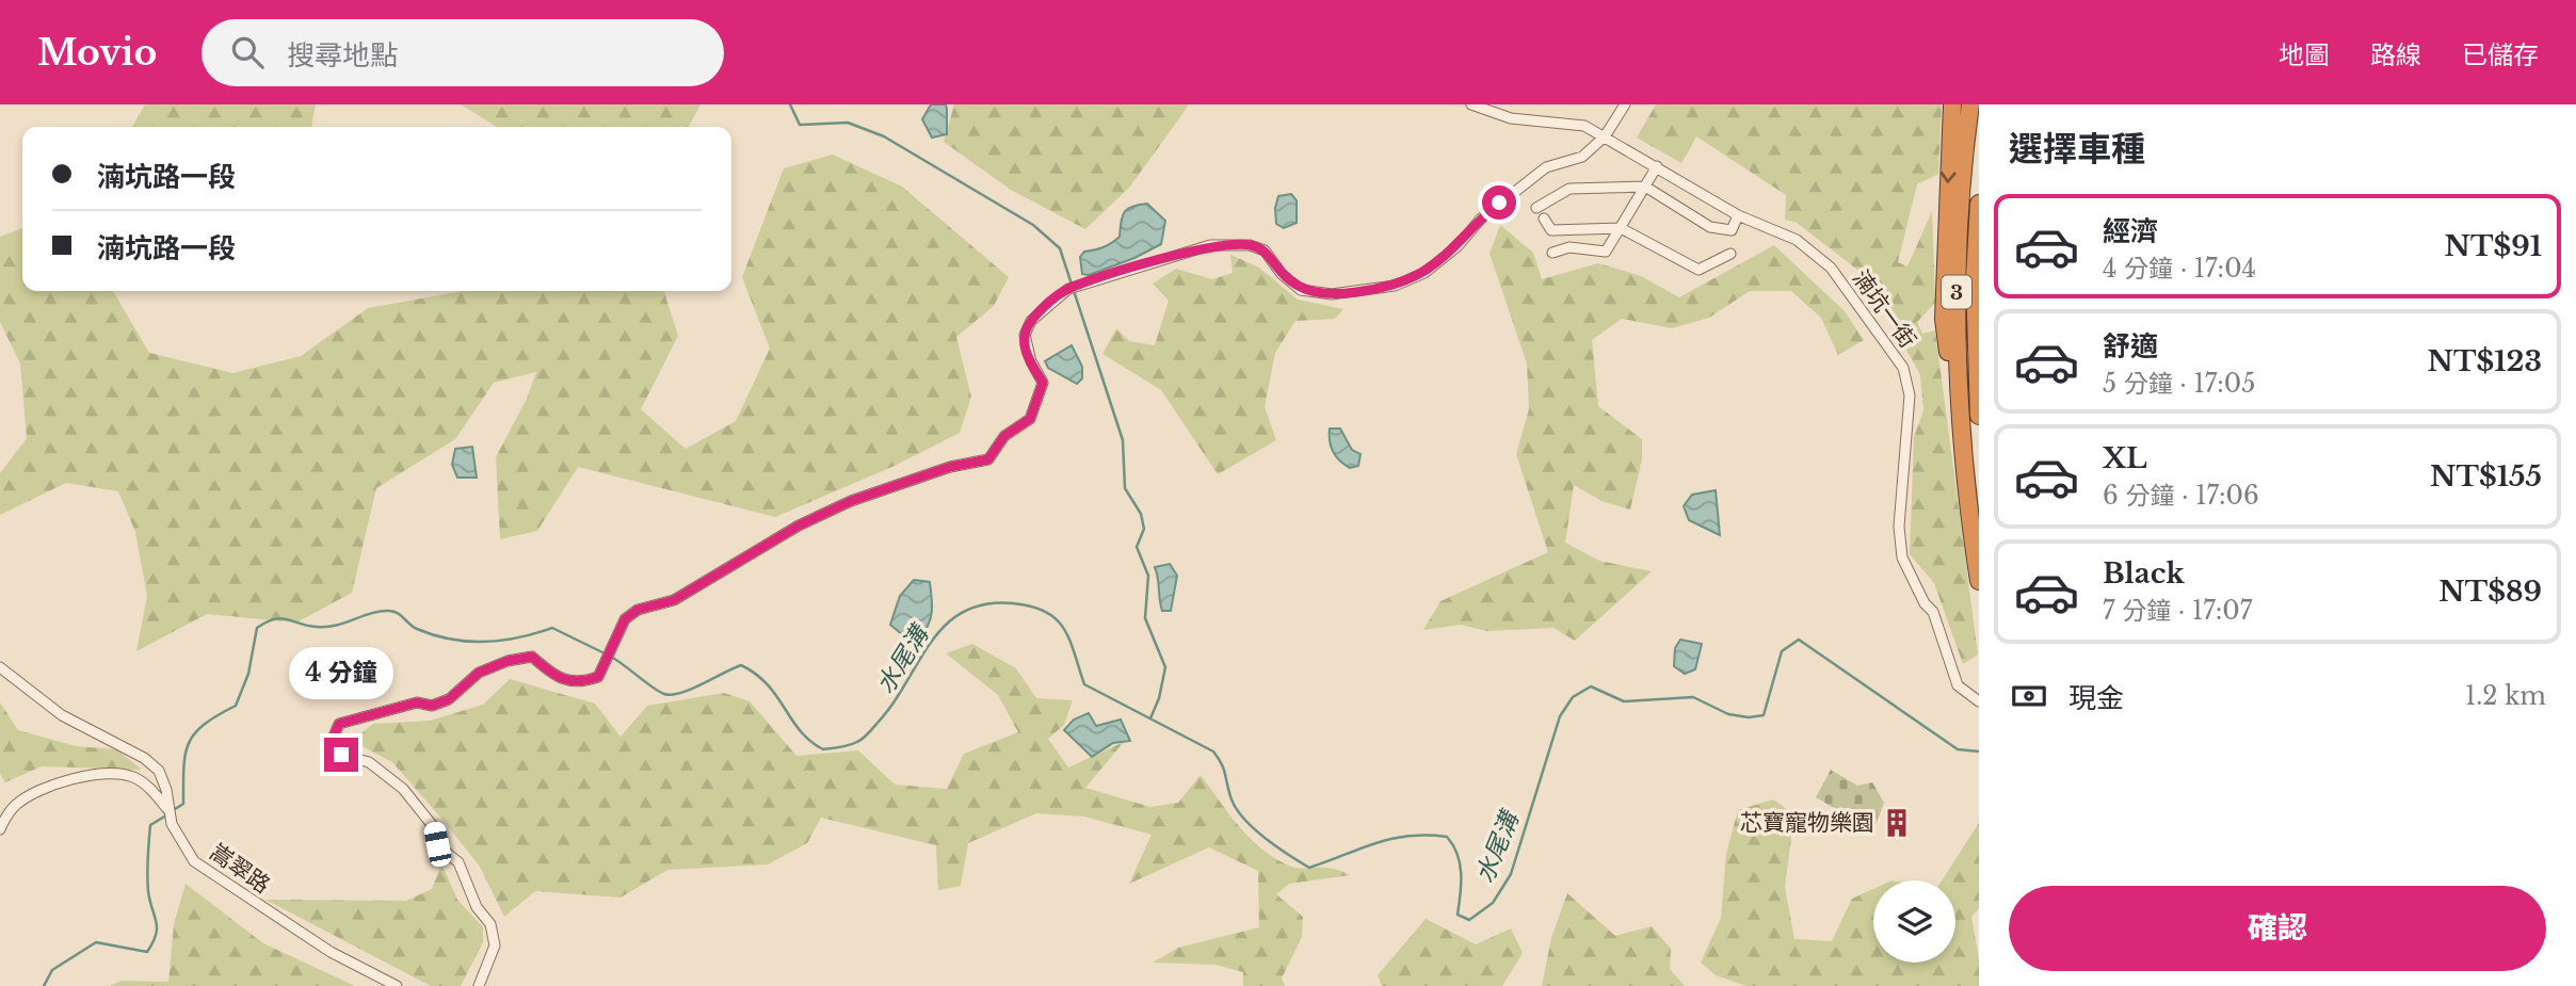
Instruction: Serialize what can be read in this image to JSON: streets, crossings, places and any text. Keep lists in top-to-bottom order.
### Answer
{
  "streets": {
    "highway": ["3"],
    "street": ["湳坑一街", "嵩翠路"]
  },
  "water": ["水尾溝"],
  "places": {
    "building": ["芯寶寵物樂園"]
  },
  "page": {
    "header": "Movio",
    "search": "搜尋地點",
    "nav": ["地圖", "路線", "已儲存"],
    "heading": "選擇車種",
    "banner": ["湳坑路一段", "湳坑路一段"],
    "list": [
      {
        "name": "經濟",
        "note": "4 分鐘 · 17:04",
        "value": "NT$91"
      },
      {
        "name": "舒適",
        "note": "5 分鐘 · 17:05",
        "value": "NT$123"
      },
      {
        "name": "XL",
        "note": "6 分鐘 · 17:06",
        "value": "NT$155"
      },
      {
        "name": "Black",
        "note": "7 分鐘 · 17:07",
        "value": "NT$89"
      }
    ],
    "bubble": "4 分鐘",
    "pay": ["現金", "1.2 km"],
    "buttons": "確認"
  }
}
